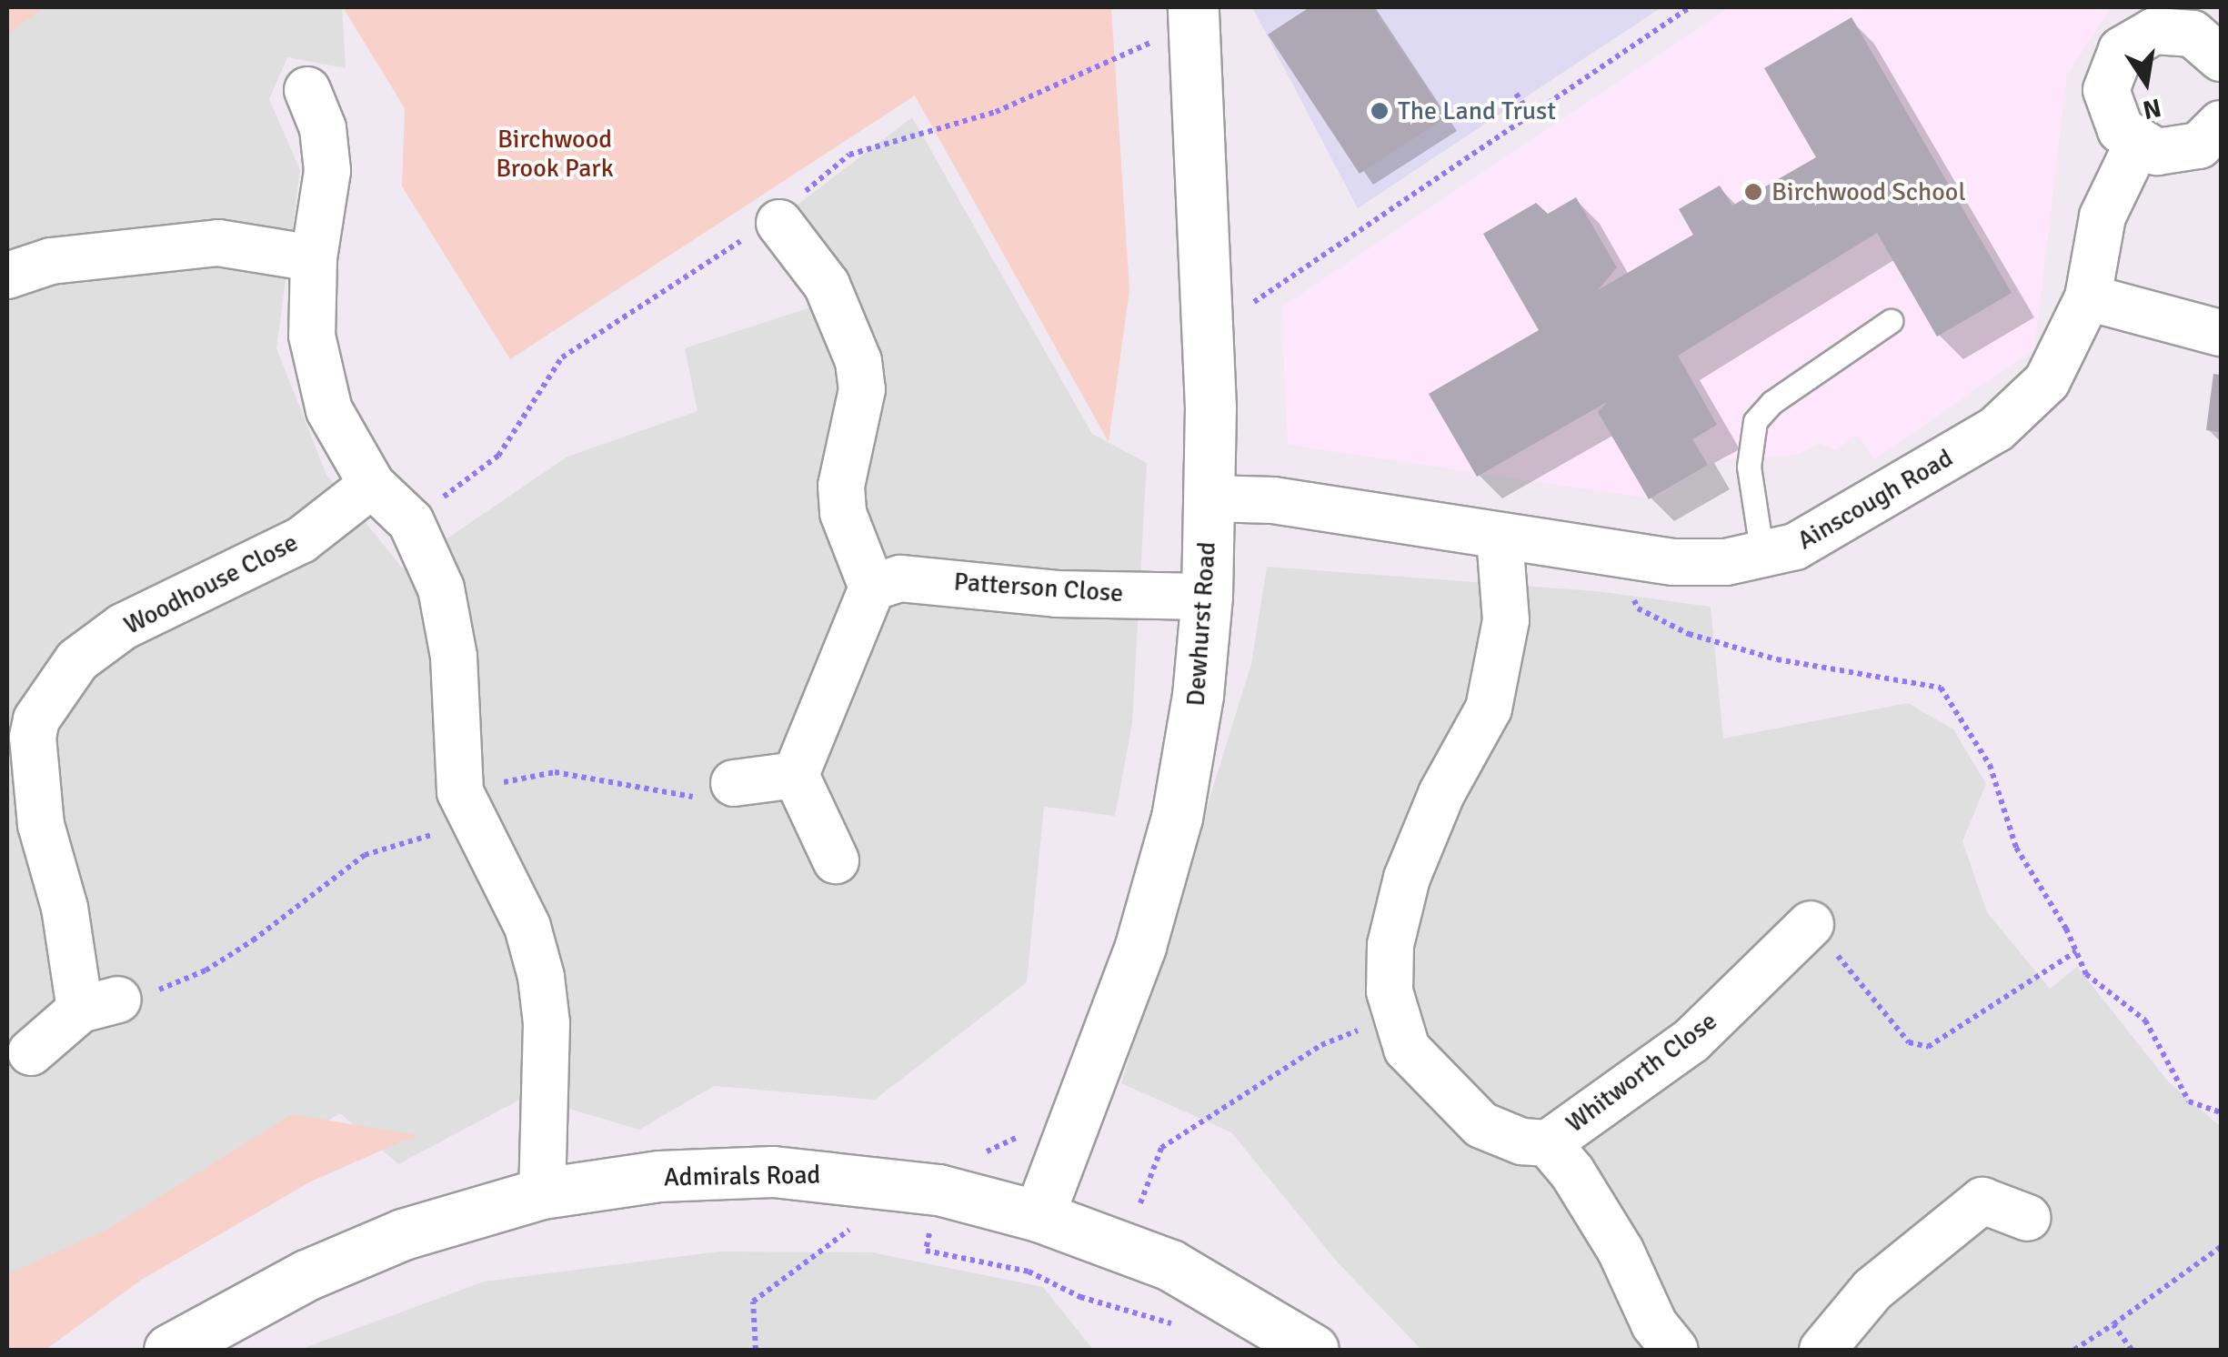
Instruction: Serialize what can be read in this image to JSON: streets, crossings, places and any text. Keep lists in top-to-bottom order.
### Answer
{
  "streets": {
    "street": [
      "Ainscough Road",
      "Woodhouse Close",
      "Patterson Close",
      "Dewhurst Road",
      "Whitworth Close",
      "Admirals Road"
    ]
  },
  "crossings": [
    ["Ainscough Road", "Dewhurst Road"],
    ["Ainscough Road", "Whitworth Close"],
    ["Patterson Close", "Dewhurst Road"],
    ["Dewhurst Road", "Admirals Road"]
  ],
  "parks": ["Birchwood Brook Park"],
  "places": ["The Land Trust", "Birchwood School"],
  "north": "bottom"
}
